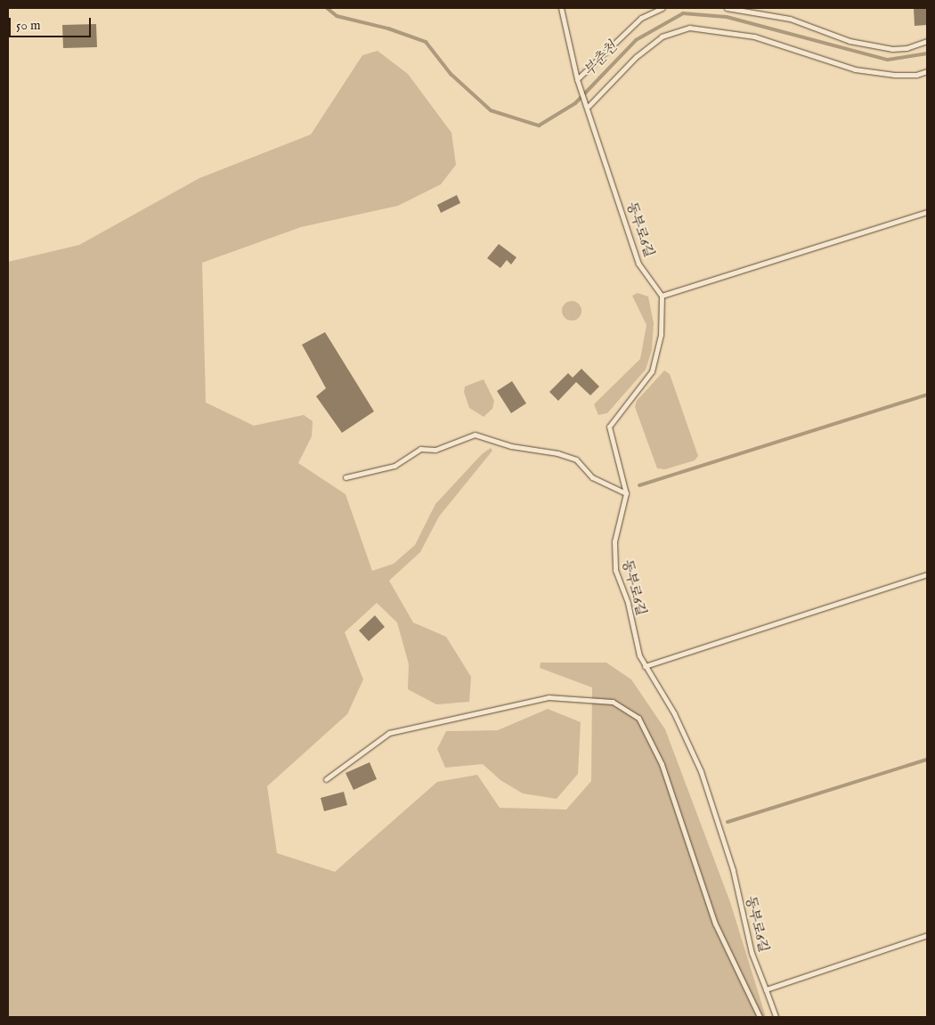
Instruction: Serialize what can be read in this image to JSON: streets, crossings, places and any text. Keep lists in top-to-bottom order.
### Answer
{
  "streets": {
    "lane": ["동부로6길"]
  },
  "water": ["부춘천"],
  "scale_bar": "50 m"
}
